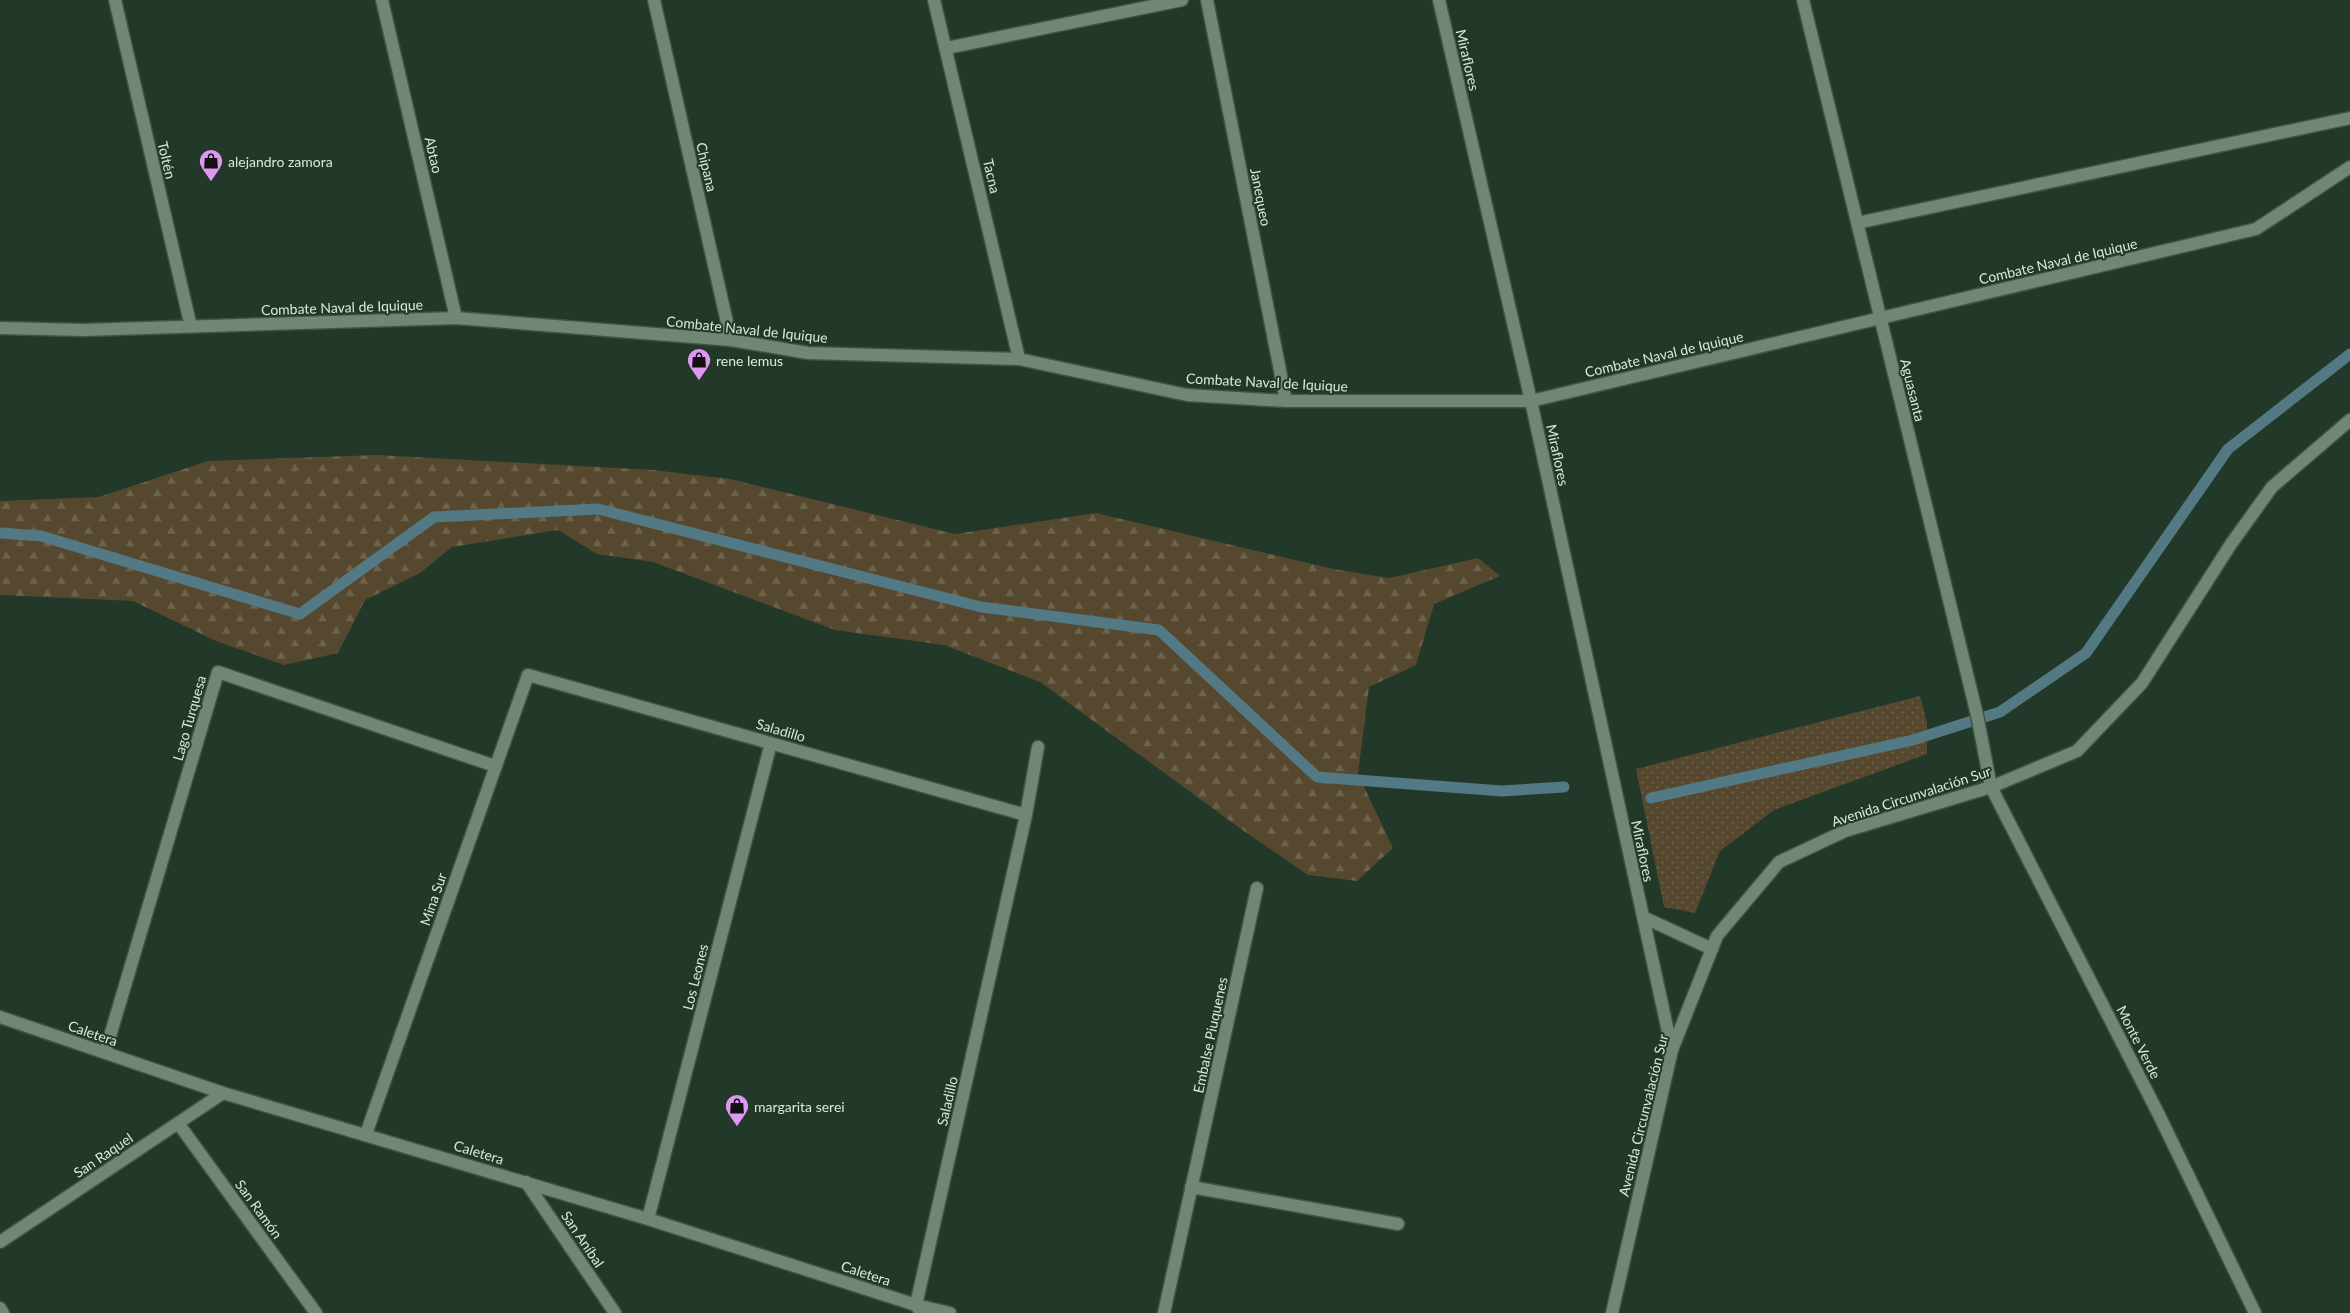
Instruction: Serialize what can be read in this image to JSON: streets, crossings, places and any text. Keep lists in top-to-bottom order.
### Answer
{
  "streets": {
    "street": [
      "Miraflores",
      "Abtao",
      "Toltén",
      "Chipana",
      "Tacna",
      "Janequeo",
      "Combate Naval de Iquique",
      "Aguasanta",
      "Lago Turquesa",
      "Saladillo",
      "Avenida Circunvalación Sur",
      "Mina Sur",
      "Los Leones",
      "Caletera",
      "Embalse Piuquenes",
      "Monte Verde",
      "San Raquel",
      "San Ramón",
      "San Aníbal"
    ]
  },
  "crossings": [
    ["Miraflores", "Combate Naval de Iquique"],
    ["Miraflores", "Avenida Circunvalación Sur"],
    ["Abtao", "Combate Naval de Iquique"],
    ["Toltén", "Combate Naval de Iquique"],
    ["Chipana", "Combate Naval de Iquique"],
    ["Tacna", "Combate Naval de Iquique"],
    ["Janequeo", "Combate Naval de Iquique"],
    ["Combate Naval de Iquique", "Aguasanta"],
    ["Aguasanta", "Avenida Circunvalación Sur"],
    ["Aguasanta", "Monte Verde"],
    ["Lago Turquesa", "Mina Sur"],
    ["Lago Turquesa", "Caletera"],
    ["Saladillo", "Mina Sur"],
    ["Saladillo", "Los Leones"],
    ["Saladillo", "Caletera"],
    ["Avenida Circunvalación Sur", "Monte Verde"],
    ["Mina Sur", "Caletera"],
    ["Los Leones", "Caletera"],
    ["Caletera", "San Raquel"],
    ["Caletera", "San Aníbal"],
    ["San Raquel", "San Ramón"]
  ],
  "places": {
    "shop": ["alejandro zamora", "rene lemus", "margarita serei"]
  }
}
